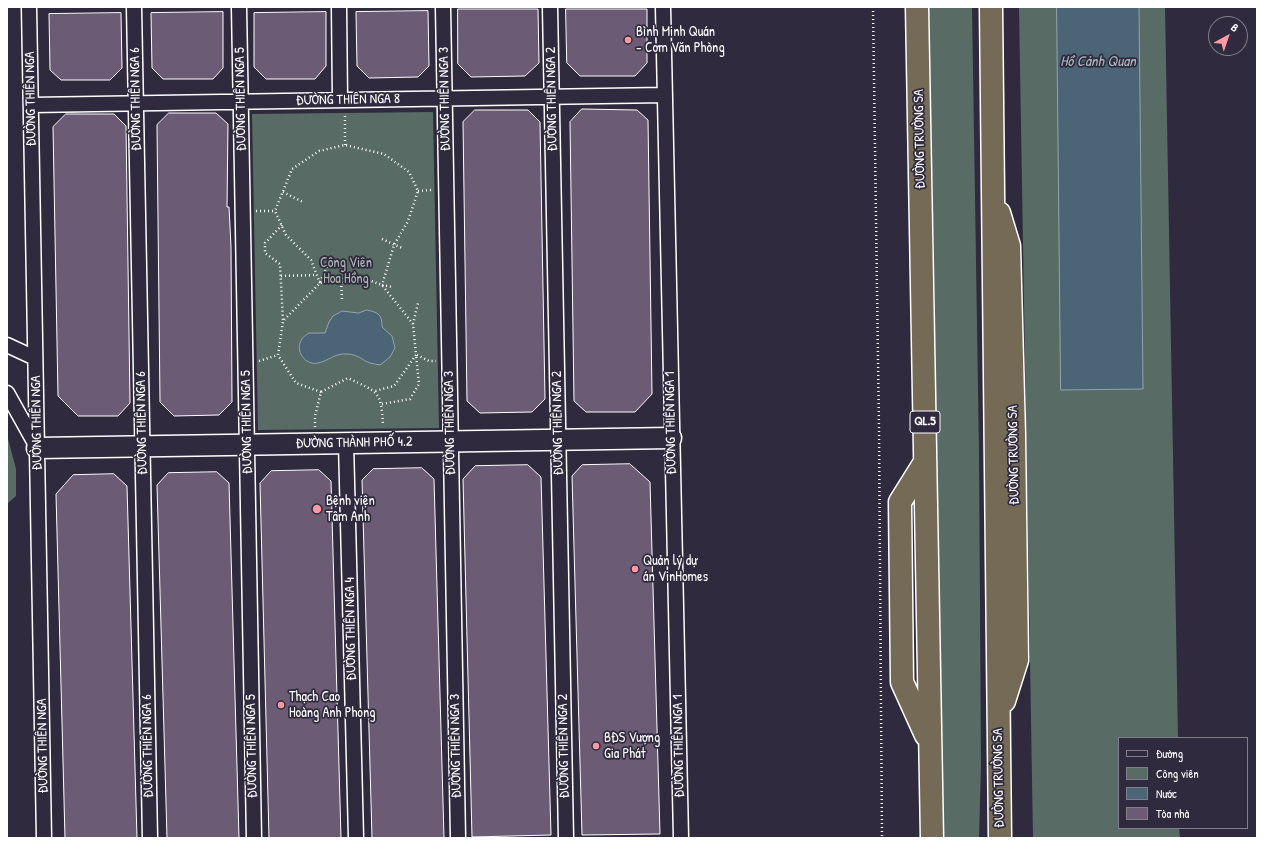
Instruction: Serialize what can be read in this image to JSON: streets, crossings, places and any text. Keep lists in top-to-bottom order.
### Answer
{
  "streets": {
    "highway": ["ĐƯỜNG TRƯỜNG SA", "QL.5"],
    "street": [
      "ĐƯỜNG THIÊN NGA",
      "ĐƯỜNG THIÊN NGA 6",
      "ĐƯỜNG THIÊN NGA 5",
      "ĐƯỜNG THIÊN NGA 3",
      "ĐƯỜNG THIÊN NGA 2",
      "ĐƯỜNG THIÊN NGA 8",
      "ĐƯỜNG THIÊN NGA 1",
      "ĐƯỜNG THÀNH PHỐ 4.2",
      "ĐƯỜNG THIÊN NGA 4"
    ]
  },
  "crossings": [
    ["ĐƯỜNG THIÊN NGA", "ĐƯỜNG THIÊN NGA 8"],
    ["ĐƯỜNG THIÊN NGA", "ĐƯỜNG THÀNH PHỐ 4.2"],
    ["ĐƯỜNG THIÊN NGA 6", "ĐƯỜNG THIÊN NGA 8"],
    ["ĐƯỜNG THIÊN NGA 6", "ĐƯỜNG THÀNH PHỐ 4.2"],
    ["ĐƯỜNG THIÊN NGA 5", "ĐƯỜNG THIÊN NGA 8"],
    ["ĐƯỜNG THIÊN NGA 5", "ĐƯỜNG THÀNH PHỐ 4.2"],
    ["ĐƯỜNG THIÊN NGA 3", "ĐƯỜNG THIÊN NGA 8"],
    ["ĐƯỜNG THIÊN NGA 3", "ĐƯỜNG THÀNH PHỐ 4.2"],
    ["ĐƯỜNG THIÊN NGA 2", "ĐƯỜNG THIÊN NGA 8"],
    ["ĐƯỜNG THIÊN NGA 2", "ĐƯỜNG THÀNH PHỐ 4.2"],
    ["ĐƯỜNG THIÊN NGA 8", "ĐƯỜNG THIÊN NGA 1"],
    ["ĐƯỜNG THIÊN NGA 1", "ĐƯỜNG THÀNH PHỐ 4.2"],
    ["ĐƯỜNG THÀNH PHỐ 4.2", "ĐƯỜNG THIÊN NGA 4"]
  ],
  "water": ["Hồ Cảnh Quan"],
  "parks": ["Công Viên Hoa Hồng"],
  "places": [
    "Bình Minh Quán - Cơm Văn Phòng",
    "Bệnh viện Tâm Anh",
    "Quản lý dự án VinHomes",
    "Thạch Cao Hoàng Anh Phong",
    "BĐS Vượng Gia Phát"
  ],
  "legend": [
    "Đường",
    "Công viên",
    "Nước",
    "Tòa nhà"
  ],
  "north": "top right"
}
